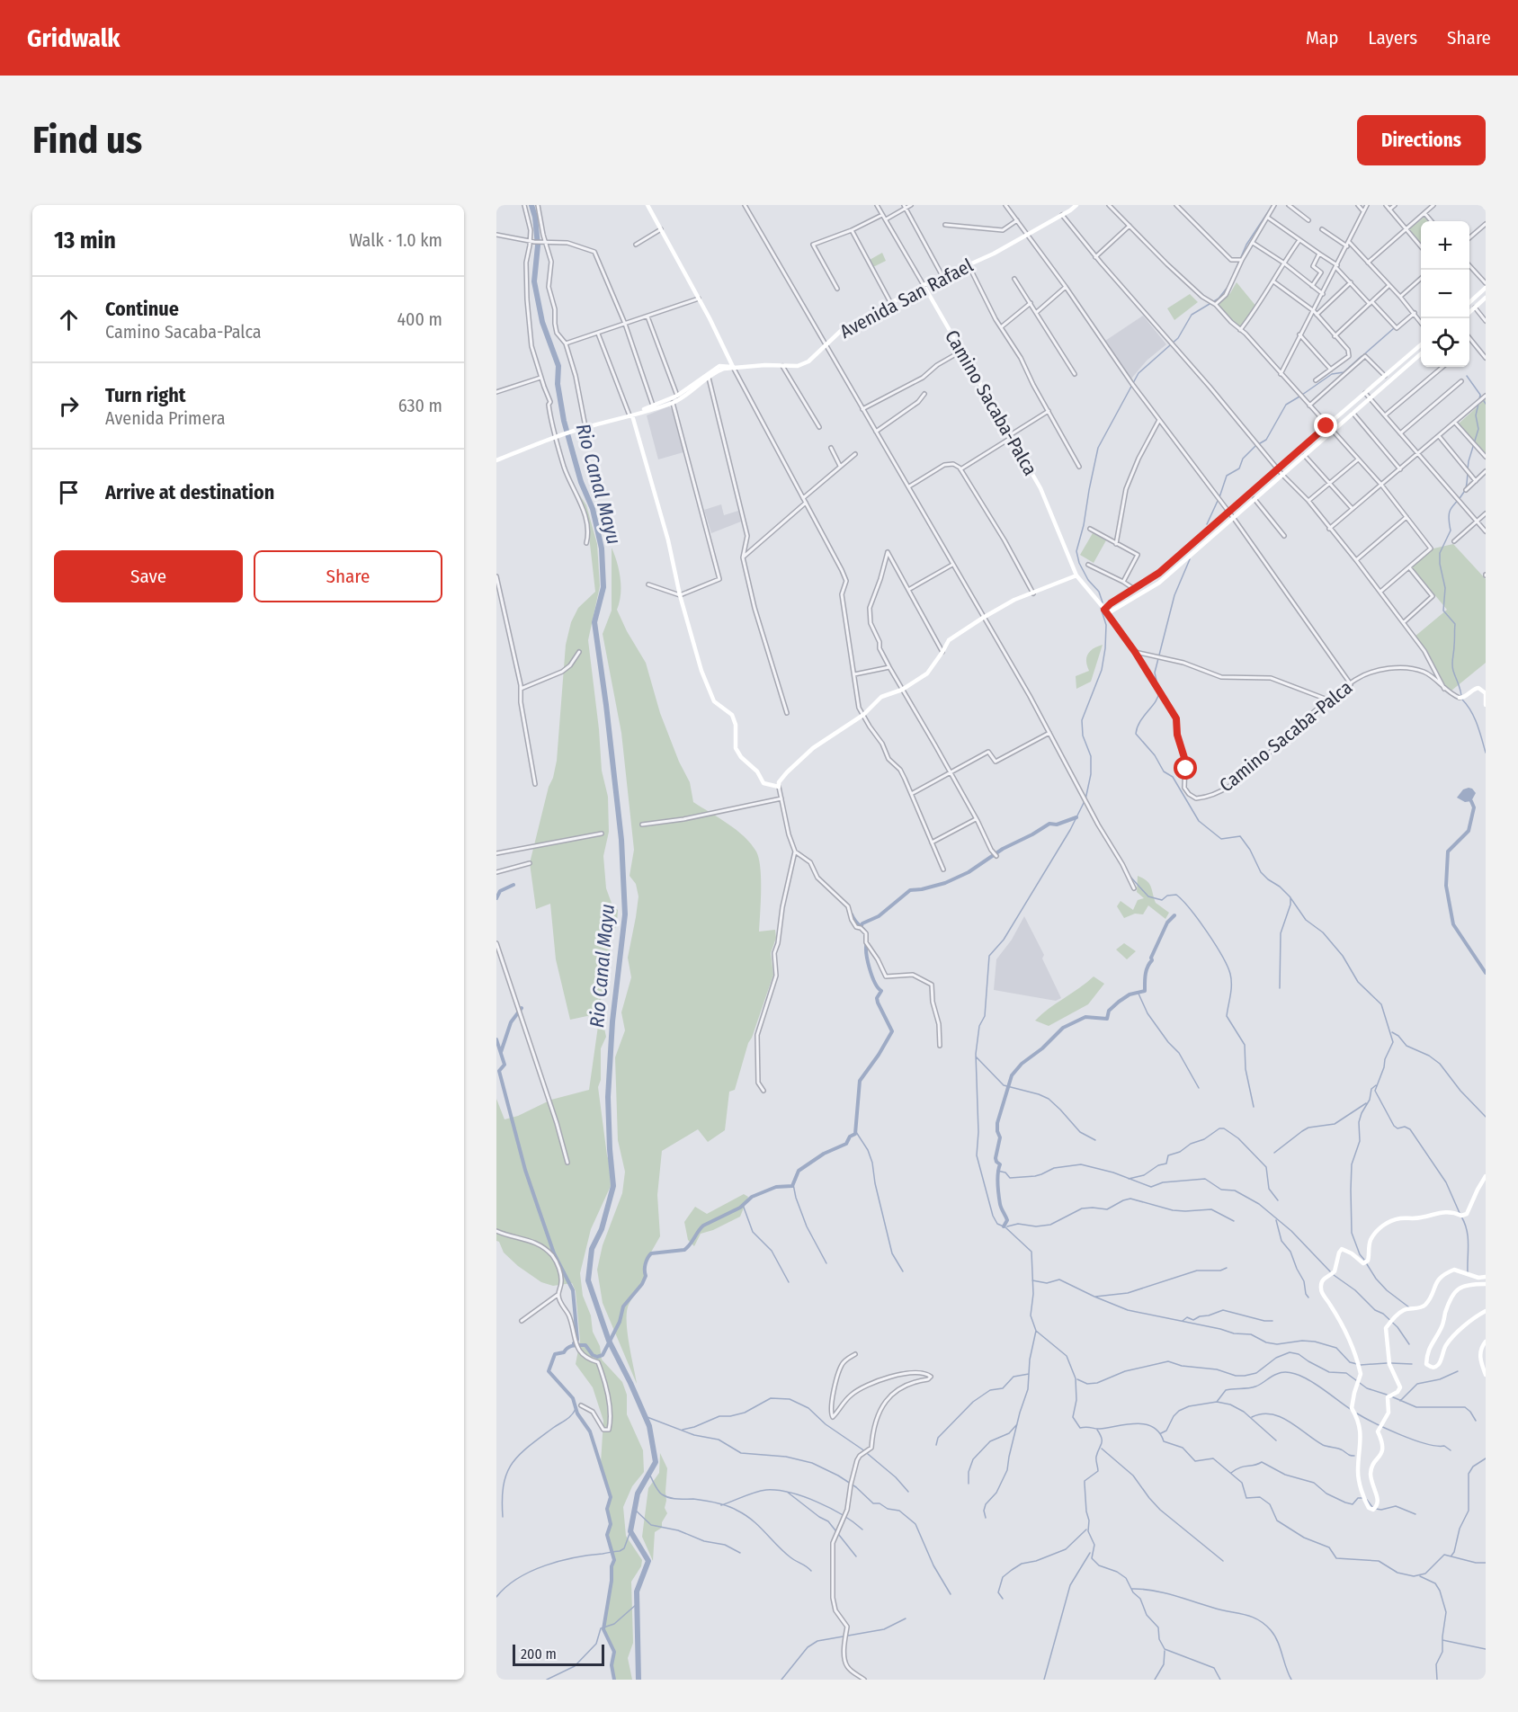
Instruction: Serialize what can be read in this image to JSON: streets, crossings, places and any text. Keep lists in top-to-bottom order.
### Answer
{
  "streets": {
    "street": ["Avenida San Rafael", "Camino Sacaba-Palca"]
  },
  "crossings": [
    ["Avenida San Rafael", "Camino Sacaba-Palca"]
  ],
  "water": ["Rio Canal Mayu"],
  "scale_bar": "200 m",
  "page": {
    "header": "Gridwalk",
    "nav": ["Map", "Layers", "Share"],
    "buttons": [
      "Directions",
      ["Save", "Share"]
    ],
    "title": "Find us",
    "heading": ["13 min", "Walk · 1.0 km"],
    "map_buttons": ["+", "−"],
    "list": [
      ["Continue", "Camino Sacaba-Palca", "400 m"],
      ["Turn right", "Avenida Primera", "630 m"],
      "Arrive at destination"
    ],
    "scale": "200 m"
  }
}
